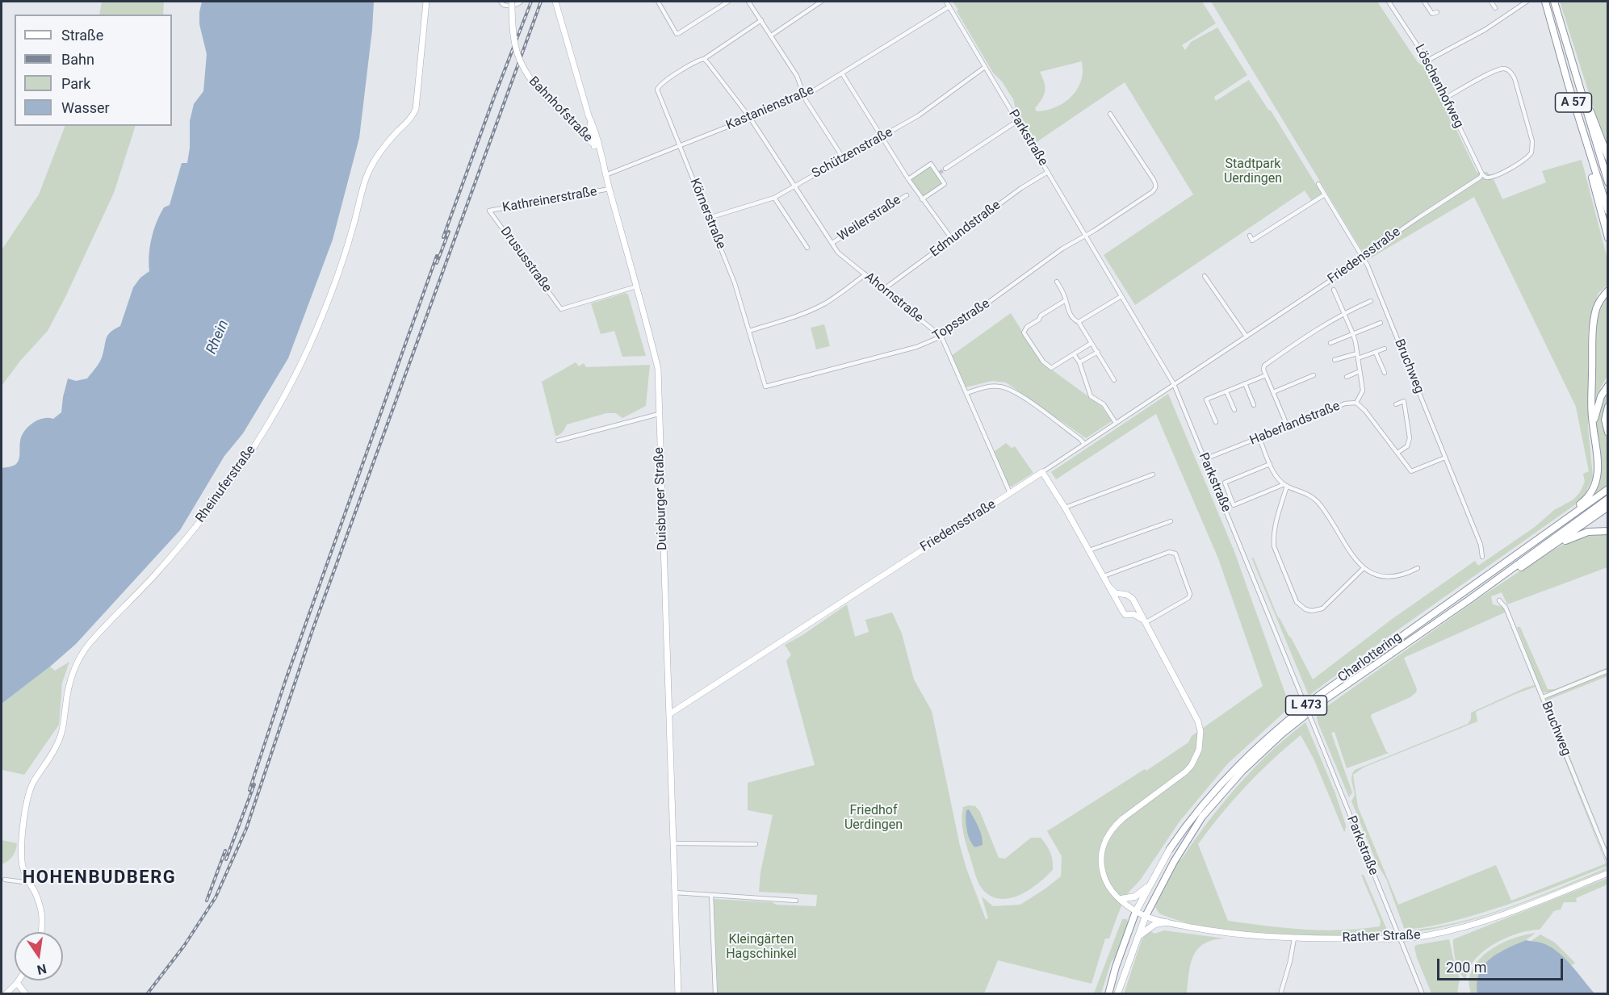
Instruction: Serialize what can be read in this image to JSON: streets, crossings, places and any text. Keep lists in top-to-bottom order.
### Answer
{
  "streets": {
    "highway": ["A 57", "Charlottering", "L 473"],
    "main road": [
      "Bahnhofstraße",
      "Friedensstraße",
      "Rheinuferstraße",
      "Duisburger Straße",
      "Rather Straße"
    ],
    "street": [
      "Löschenhofweg",
      "Kastanienstraße",
      "Parkstraße",
      "Schützenstraße",
      "Kathreinerstraße",
      "Körnerstraße",
      "Weilerstraße",
      "Edmundstraße",
      "Drususstraße",
      "Ahornstraße",
      "Topsstraße",
      "Bruchweg",
      "Haberlandstraße"
    ]
  },
  "crossings": [
    ["Löschenhofweg", "Friedensstraße"],
    ["Kastanienstraße", "Parkstraße"],
    ["Kastanienstraße", "Körnerstraße"],
    ["Kastanienstraße", "Ahornstraße"],
    ["Kastanienstraße", "Duisburger Straße"],
    ["Bahnhofstraße", "Duisburger Straße"],
    ["Parkstraße", "Schützenstraße"],
    ["Parkstraße", "Edmundstraße"],
    ["Parkstraße", "Friedensstraße"],
    ["Parkstraße", "Topsstraße"],
    ["Parkstraße", "Haberlandstraße"],
    ["Parkstraße", "Rather Straße"],
    ["Schützenstraße", "Körnerstraße"],
    ["Schützenstraße", "Ahornstraße"],
    ["Kathreinerstraße", "Drususstraße"],
    ["Kathreinerstraße", "Duisburger Straße"],
    ["Körnerstraße", "Ahornstraße"],
    ["Körnerstraße", "Topsstraße"],
    ["Weilerstraße", "Ahornstraße"],
    ["Edmundstraße", "Ahornstraße"],
    ["Friedensstraße", "Ahornstraße"],
    ["Friedensstraße", "Bruchweg"],
    ["Friedensstraße", "Duisburger Straße"],
    ["Drususstraße", "Duisburger Straße"],
    ["Ahornstraße", "Topsstraße"],
    ["Charlottering", "Rather Straße"]
  ],
  "districts": ["HOHENBUDBERG"],
  "water": ["Rhein"],
  "parks": ["Stadtpark Uerdingen", "Friedhof Uerdingen", "Kleingärten Hagschinkel"],
  "legend": [
    "Straße",
    "Bahn",
    "Park",
    "Wasser"
  ],
  "scale_bar": "200 m",
  "north": "bottom"
}
